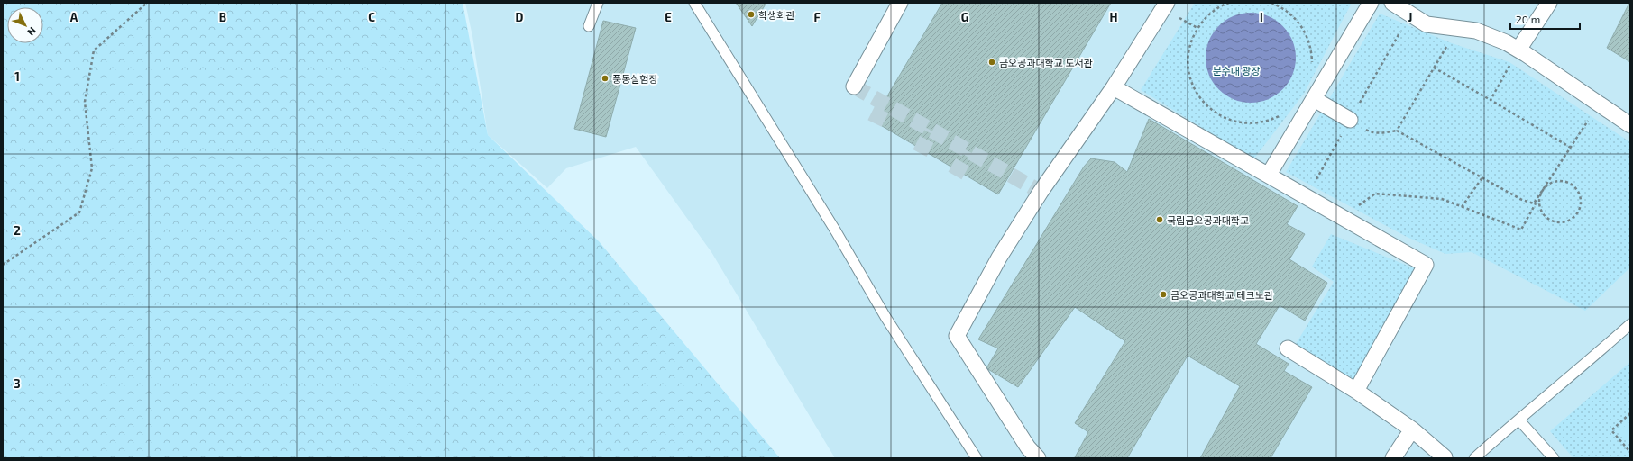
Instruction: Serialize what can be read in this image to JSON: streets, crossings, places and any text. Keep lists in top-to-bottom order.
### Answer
{
  "parks": ["분수대 광장"],
  "places": [
    "학생회관",
    "금오공과대학교 도서관",
    "풍동실험장",
    "국립금오공과대학교",
    "금오공과대학교 테크노관"
  ],
  "scale_bar": "20 m",
  "north": "bottom right",
  "grid": {
    "columns": [
      "A",
      "B",
      "C",
      "D",
      "E",
      "F",
      "G",
      "H",
      "I",
      "J"
    ],
    "rows": ["1", "2", "3"]
  }
}
